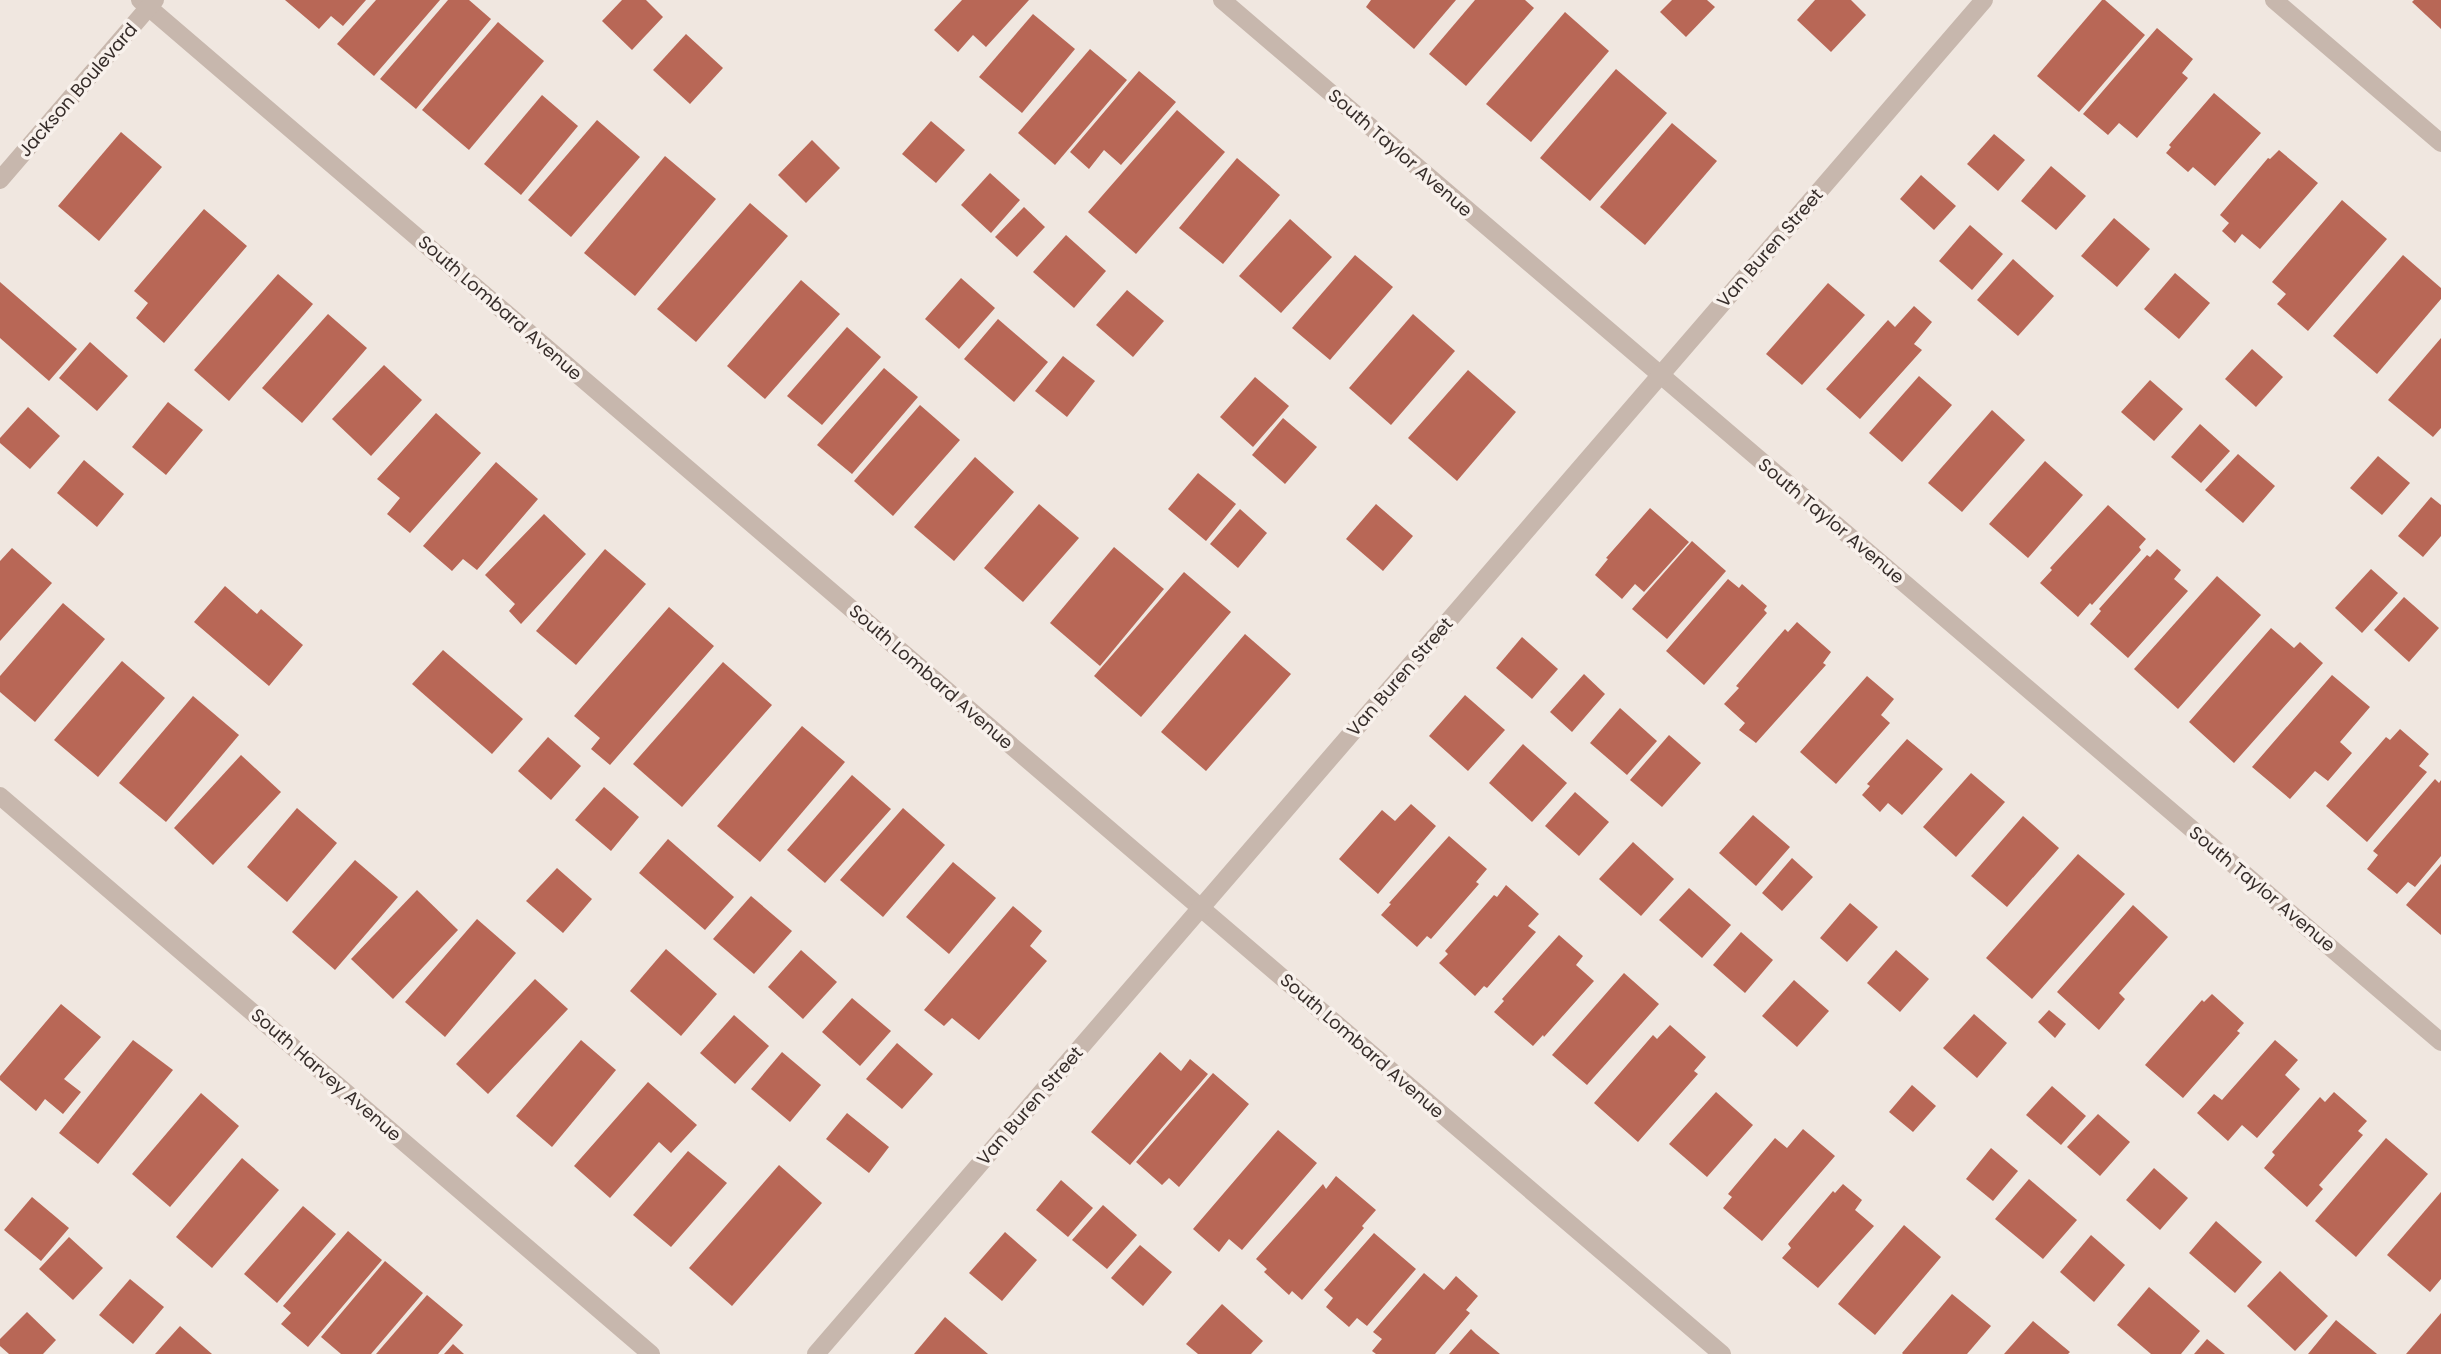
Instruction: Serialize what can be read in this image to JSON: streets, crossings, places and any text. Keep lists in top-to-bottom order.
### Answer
{
  "streets": {
    "street": [
      "Jackson Boulevard",
      "South Taylor Avenue",
      "Van Buren Street",
      "South Lombard Avenue",
      "South Harvey Avenue"
    ]
  },
  "crossings": [
    ["Jackson Boulevard", "South Lombard Avenue"],
    ["South Taylor Avenue", "Van Buren Street"],
    ["Van Buren Street", "South Lombard Avenue"]
  ]
}
